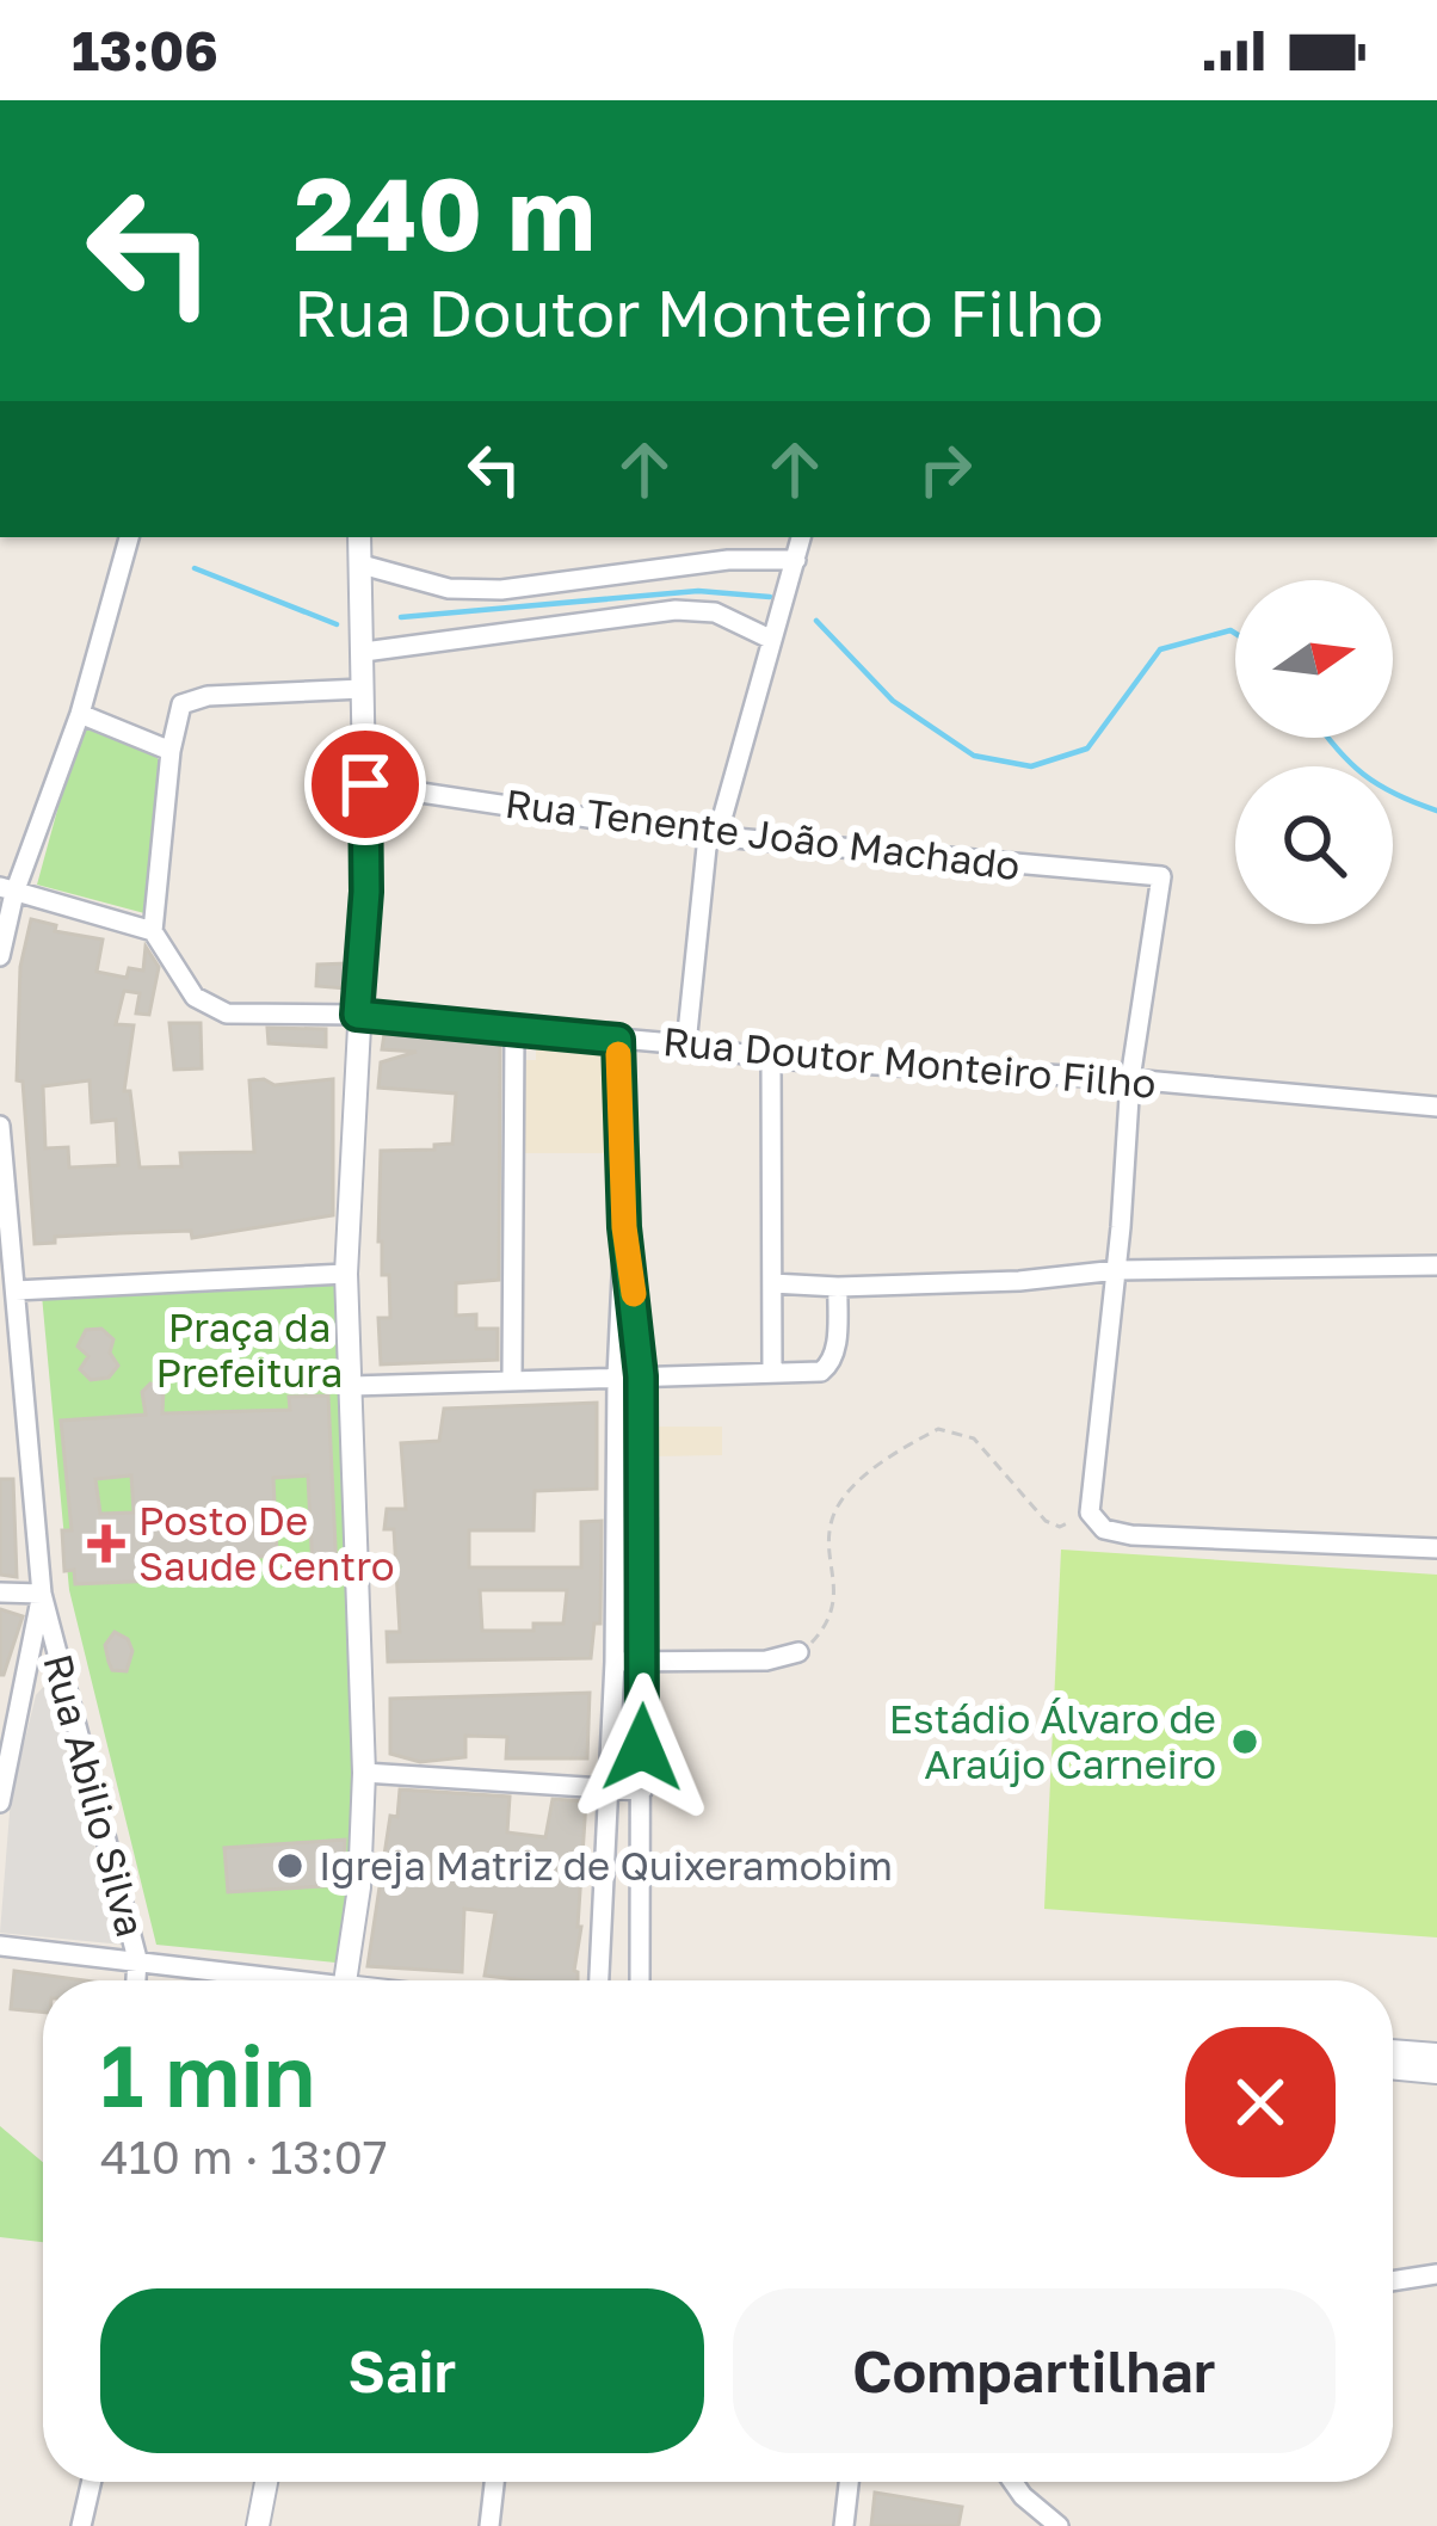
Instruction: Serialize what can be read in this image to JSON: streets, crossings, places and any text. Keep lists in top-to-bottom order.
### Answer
{
  "streets": {
    "street": ["Rua Tenente João Machado", "Rua Doutor Monteiro Filho", "Rua Abilio Silva"]
  },
  "crossings": [
    ["Rua Tenente João Machado", "Rua Doutor Monteiro Filho"]
  ],
  "parks": ["Praça da Prefeitura"],
  "places": {
    "health": ["Posto De Saude Centro"],
    "other": ["Estádio Álvaro de Araújo Carneiro", "Igreja Matriz de Quixeramobim"]
  },
  "north": "right",
  "page": {
    "status": "13:06",
    "turn": ["240 m", "Rua Doutor Monteiro Filho"],
    "heading": ["1 min", "410 m · 13:07"],
    "buttons": ["Sair", "Compartilhar"]
  }
}
